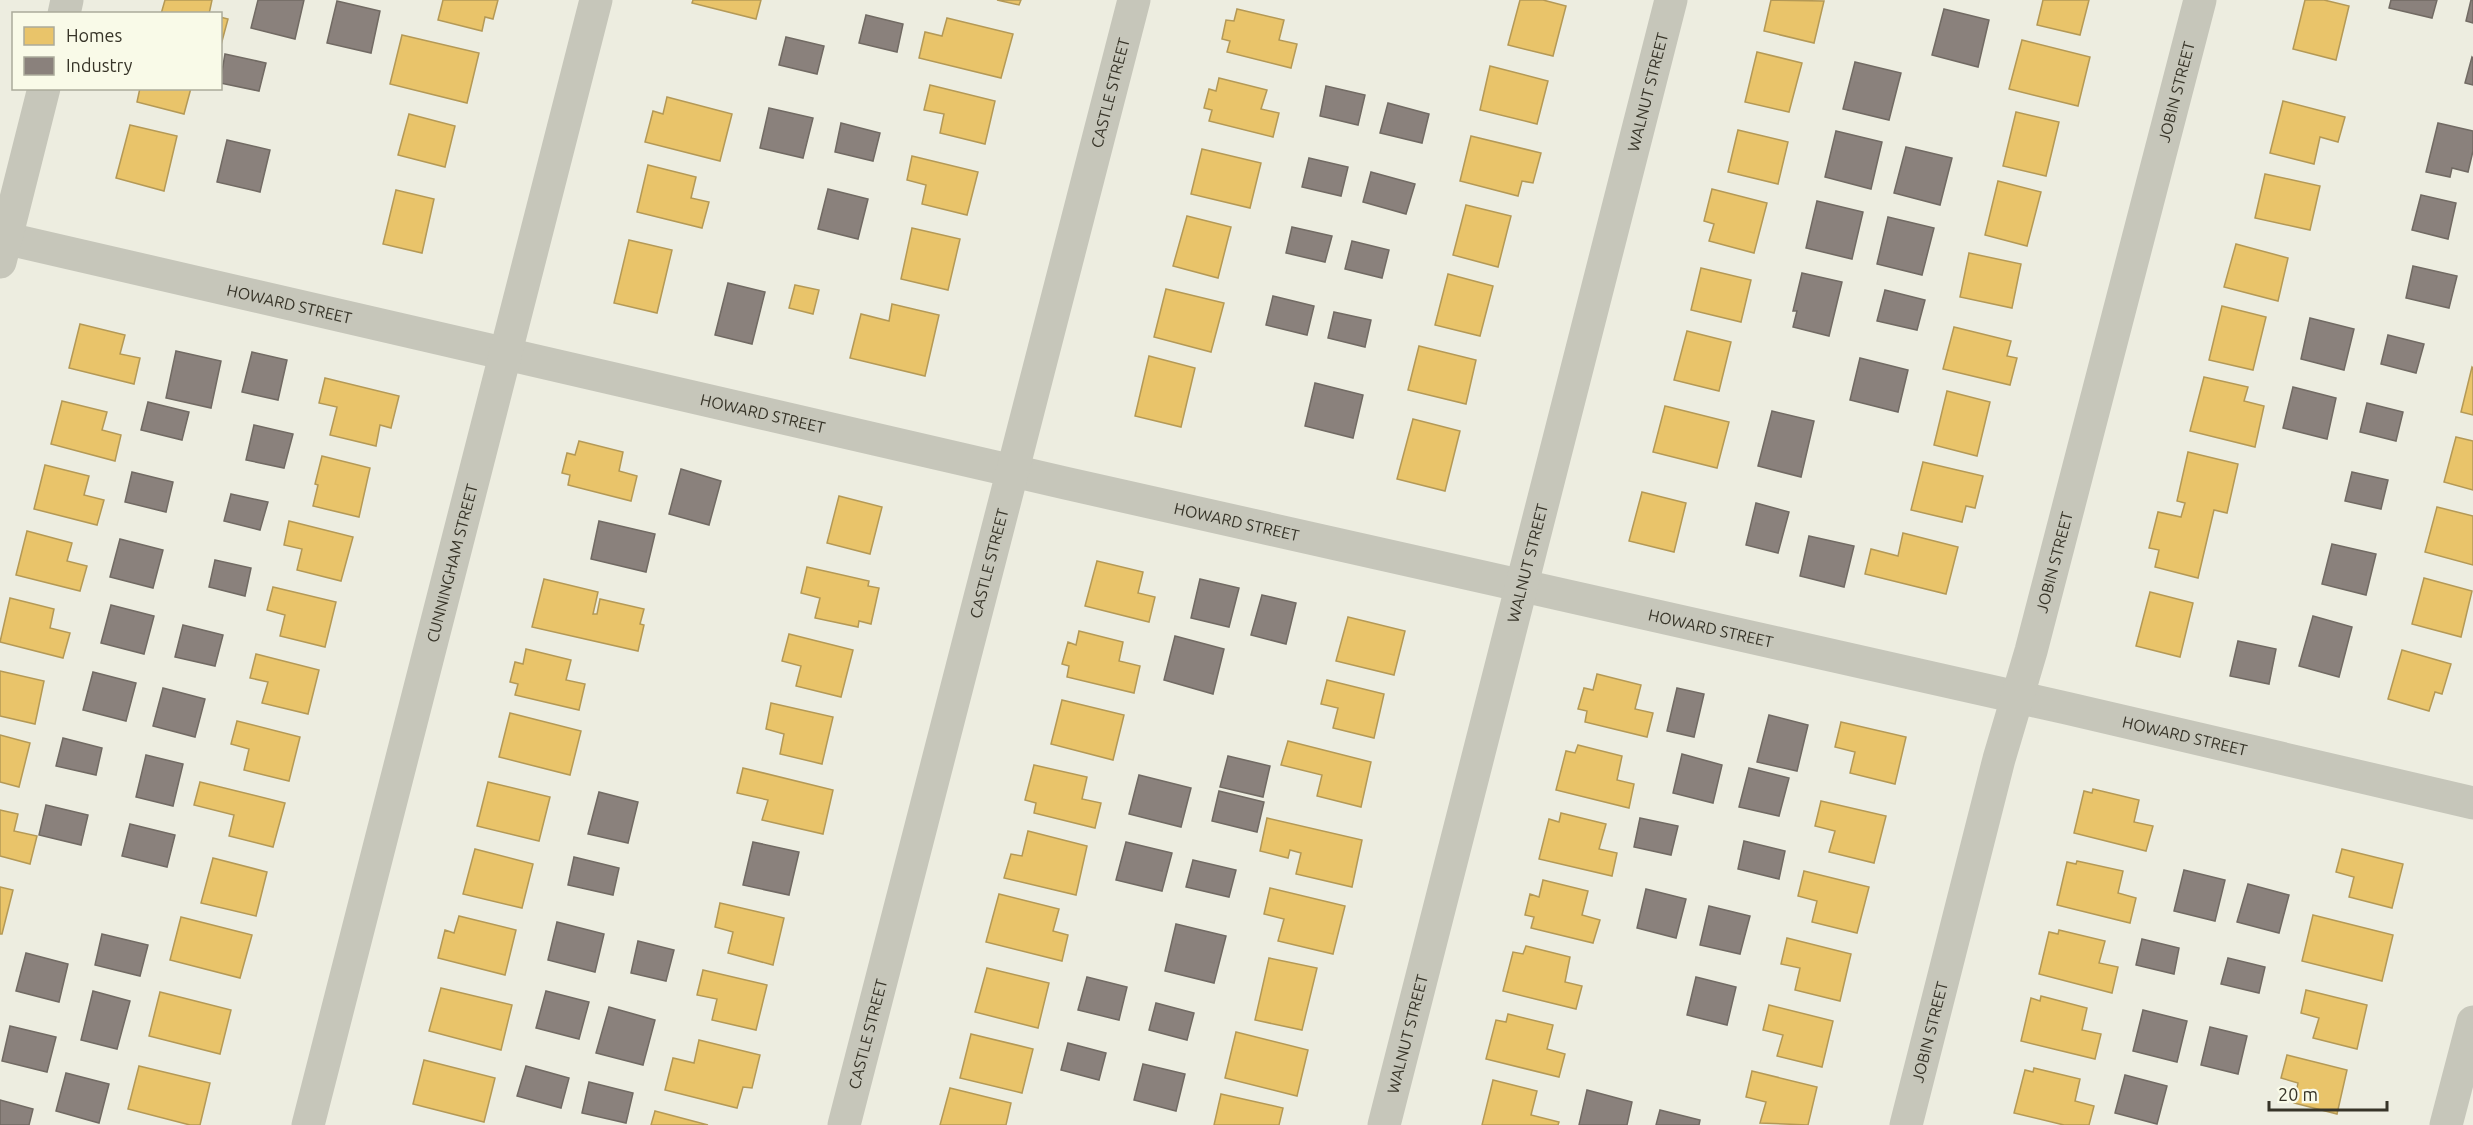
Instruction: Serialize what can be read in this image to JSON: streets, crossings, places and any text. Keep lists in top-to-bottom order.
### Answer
{
  "streets": {
    "street": [
      "CASTLE STREET",
      "WALNUT STREET",
      "JOBIN STREET",
      "HOWARD STREET",
      "CUNNINGHAM STREET"
    ]
  },
  "crossings": [
    ["CASTLE STREET", "HOWARD STREET"],
    ["WALNUT STREET", "HOWARD STREET"],
    ["JOBIN STREET", "HOWARD STREET"],
    ["HOWARD STREET", "CUNNINGHAM STREET"]
  ],
  "legend": ["Homes", "Industry"],
  "scale_bar": "20 m"
}
